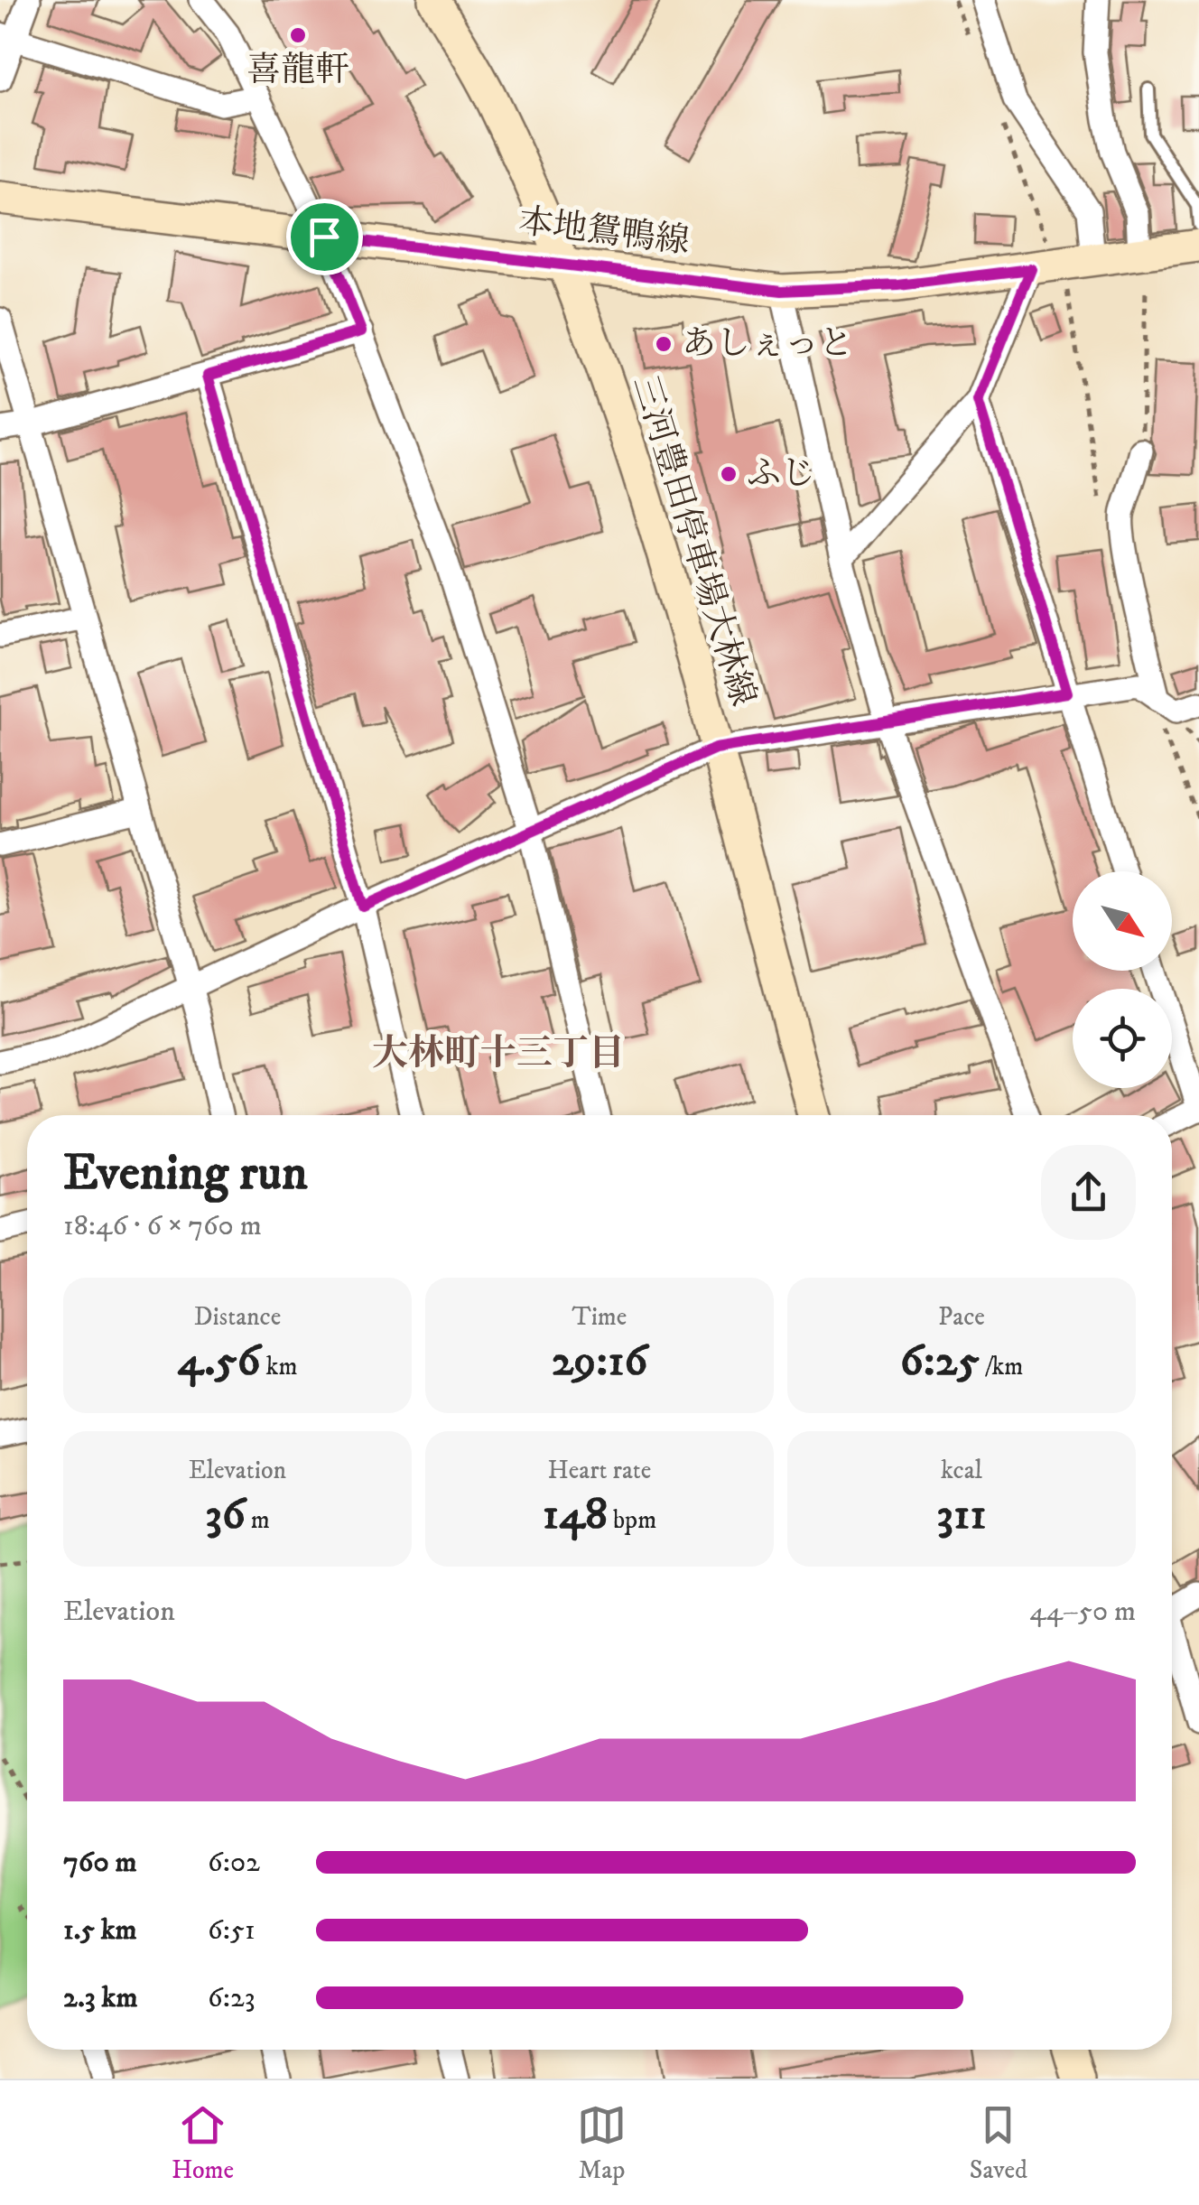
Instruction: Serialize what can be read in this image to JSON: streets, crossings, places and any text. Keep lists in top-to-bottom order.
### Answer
{
  "streets": {
    "main road": ["本地鴛鴨線", "三河豊田停車場大林線"]
  },
  "crossings": [
    ["本地鴛鴨線", "三河豊田停車場大林線"]
  ],
  "districts": ["大林町十三丁目"],
  "places": ["喜龍軒", "あしぇっと", "ふじ"],
  "north": "bottom right",
  "page": {
    "heading": ["Evening run", "18:46 · 6 × 760 m"],
    "stats": [
      ["Distance", "4.56 km"],
      ["Time", "29:16"],
      ["Pace", "6:25 /km"],
      ["Elevation", "36 m"],
      ["Heart rate", "148 bpm"],
      ["kcal", "311"]
    ],
    "chart": ["Elevation", "44–50 m"],
    "list": [
      {
        "name": "760 m",
        "note": "6:02"
      },
      {
        "name": "1.5 km",
        "note": "6:51"
      },
      {
        "name": "2.3 km",
        "note": "6:23"
      }
    ],
    "tabs": ["Home", "Map", "Saved"]
  }
}
